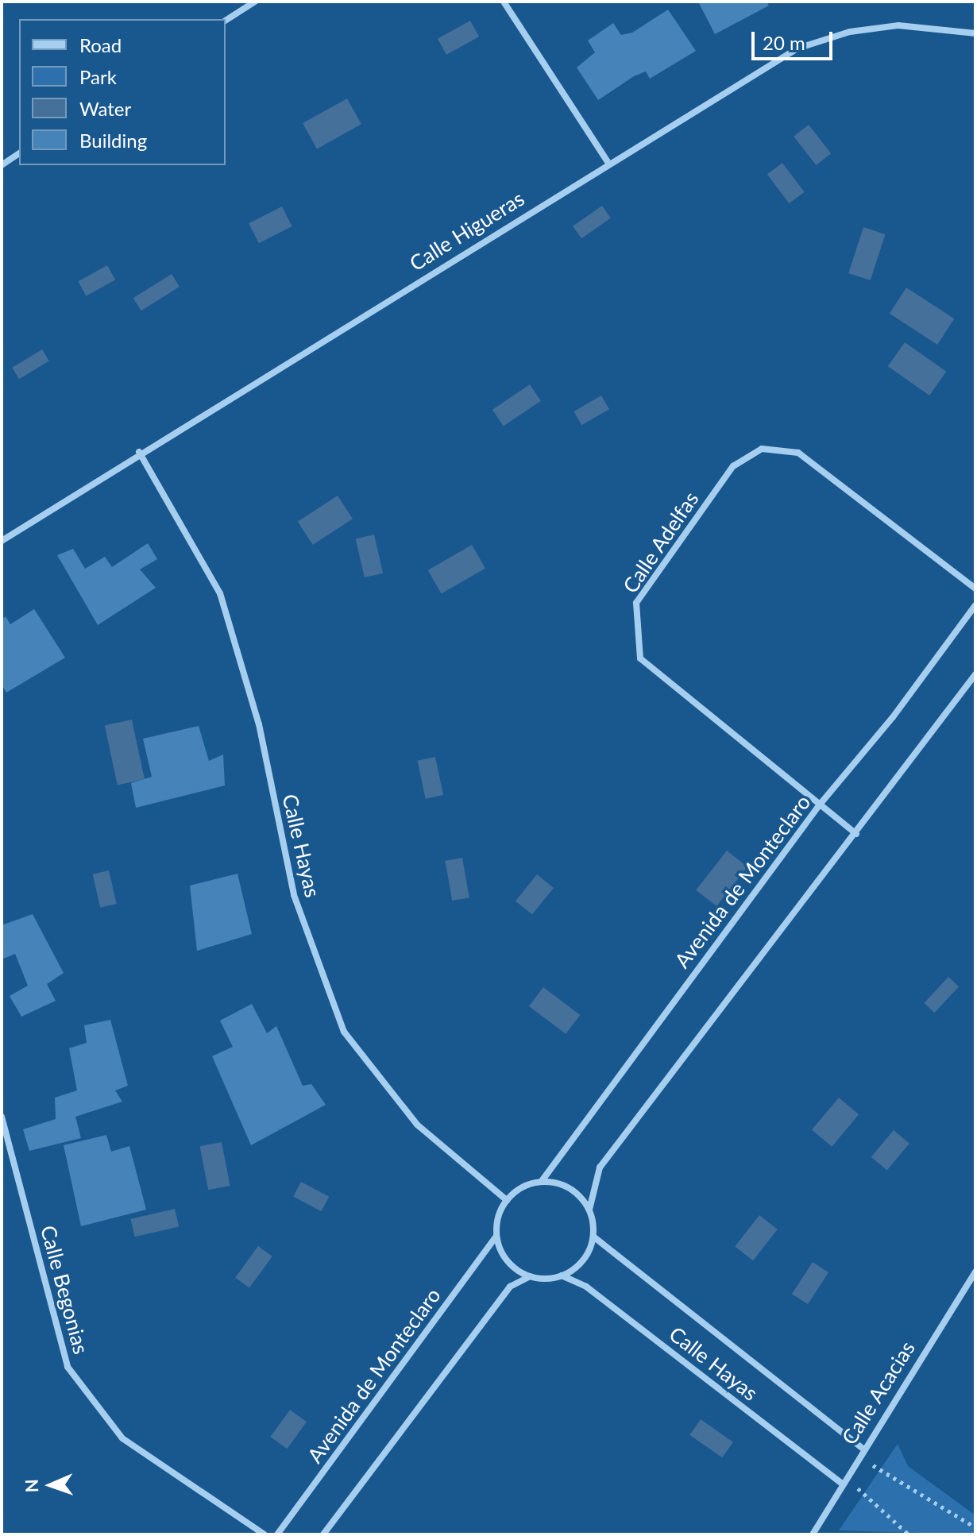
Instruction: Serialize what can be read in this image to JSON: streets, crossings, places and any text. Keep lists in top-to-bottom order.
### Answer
{
  "streets": {
    "street": [
      "Calle Higueras",
      "Calle Adelfas",
      "Calle Hayas",
      "Avenida de Monteclaro",
      "Calle Begonias",
      "Calle Acacias"
    ]
  },
  "crossings": [
    ["Calle Higueras", "Calle Hayas"],
    ["Calle Adelfas", "Avenida de Monteclaro"],
    ["Calle Hayas", "Avenida de Monteclaro"],
    ["Calle Hayas", "Calle Acacias"]
  ],
  "legend": [
    "Road",
    "Park",
    "Water",
    "Building"
  ],
  "scale_bar": "20 m",
  "north": "left"
}
